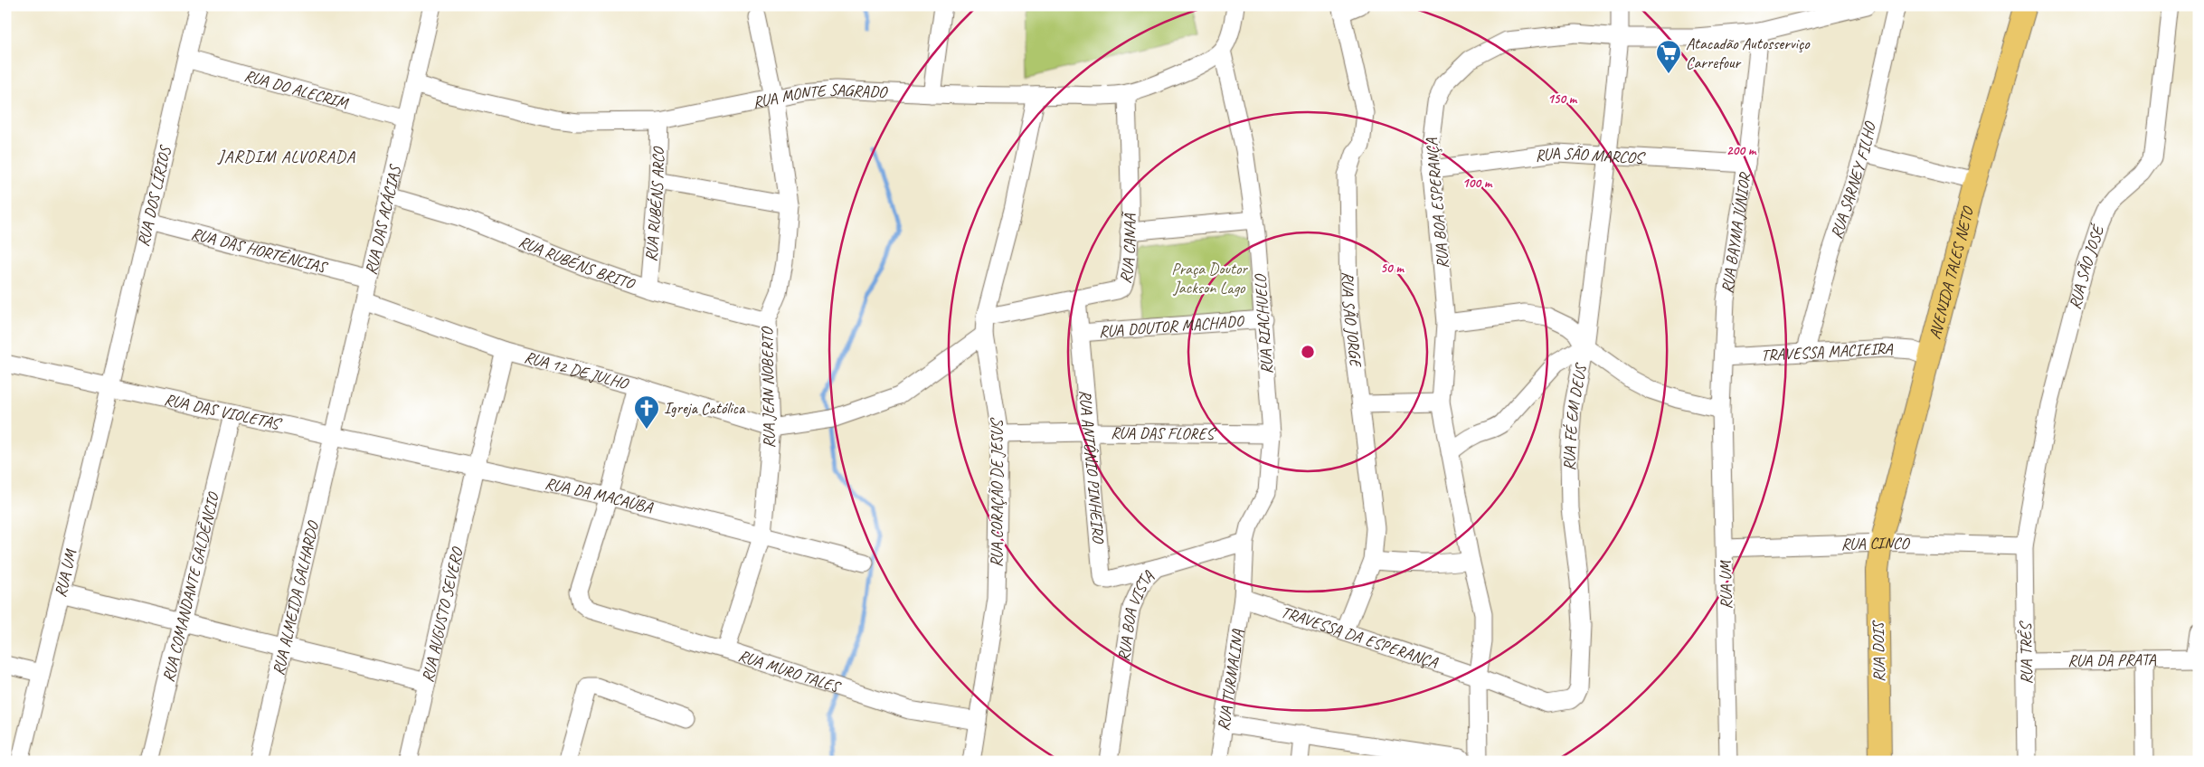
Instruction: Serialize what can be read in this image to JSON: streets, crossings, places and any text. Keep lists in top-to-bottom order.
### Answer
{
  "streets": {
    "main road": ["AVENIDA TALES NETO", "RUA DOIS"],
    "street": [
      "RUA DO ALECRIM",
      "RUA MONTE SAGRADO",
      "RUA SÃO MARCOS",
      "RUA SARNEY FILHO",
      "RUA DOS LÍRIOS",
      "RUA BOA ESPERANÇA",
      "RUA RUBÉNS ARCO",
      "RUA DAS ACÁCIAS",
      "RUA BAYMA JÚNIOR",
      "RUA CANAÃ",
      "RUA DAS HORTÊNCIAS",
      "RUA RUBÉNS BRITO",
      "RUA SÃO JOSÉ",
      "RUA SÃO JORGE",
      "RUA RIACHUELO",
      "RUA DOUTOR MACHADO",
      "TRAVESSA MACIEIRA",
      "RUA 12 DE JULHO",
      "RUA JEAN NOBERTO",
      "RUA DAS VIOLETAS",
      "RUA FÉ EM DEUS",
      "RUA DAS FLORES",
      "RUA ANTÔNIO PINHEIRO",
      "RUA CORAÇÃO DE JESUS",
      "RUA DA MACAÚBA",
      "RUA CINCO",
      "RUA UM",
      "RUA COMANDANTE GALDÊNCIO",
      "RUA ALMEIDA GALHARDO",
      "RUA AUGUSTO SEVERO",
      "RUA BOA VISTA",
      "TRAVESSA DA ESPERANÇA",
      "RUA TRÊS",
      "RUA DA PRATA",
      "RUA MURO TALES",
      "RUA TURMALINA"
    ]
  },
  "crossings": [
    ["RUA DO ALECRIM", "RUA DOS LÍRIOS"],
    ["RUA DO ALECRIM", "RUA DAS ACÁCIAS"],
    ["RUA MONTE SAGRADO", "RUA RUBÉNS ARCO"],
    ["RUA MONTE SAGRADO", "RUA DAS ACÁCIAS"],
    ["RUA MONTE SAGRADO", "RUA CANAÃ"],
    ["RUA MONTE SAGRADO", "RUA RIACHUELO"],
    ["RUA MONTE SAGRADO", "RUA JEAN NOBERTO"],
    ["RUA MONTE SAGRADO", "RUA CORAÇÃO DE JESUS"],
    ["RUA SÃO MARCOS", "RUA BOA ESPERANÇA"],
    ["RUA SÃO MARCOS", "RUA BAYMA JÚNIOR"],
    ["RUA SÃO MARCOS", "RUA FÉ EM DEUS"],
    ["RUA SARNEY FILHO", "TRAVESSA MACIEIRA"],
    ["RUA DOS LÍRIOS", "RUA DAS HORTÊNCIAS"],
    ["RUA DOS LÍRIOS", "RUA DAS VIOLETAS"],
    ["RUA DOS LÍRIOS", "RUA UM"],
    ["RUA BOA ESPERANÇA", "RUA BAYMA JÚNIOR"],
    ["RUA BOA ESPERANÇA", "RUA FÉ EM DEUS"],
    ["RUA BOA ESPERANÇA", "TRAVESSA DA ESPERANÇA"],
    ["RUA RUBÉNS ARCO", "RUA RUBÉNS BRITO"],
    ["RUA DAS ACÁCIAS", "RUA DAS HORTÊNCIAS"],
    ["RUA DAS ACÁCIAS", "RUA RUBÉNS BRITO"],
    ["RUA DAS ACÁCIAS", "RUA 12 DE JULHO"],
    ["RUA DAS ACÁCIAS", "RUA DAS VIOLETAS"],
    ["RUA DAS ACÁCIAS", "RUA DA MACAÚBA"],
    ["RUA DAS ACÁCIAS", "RUA ALMEIDA GALHARDO"],
    ["RUA BAYMA JÚNIOR", "TRAVESSA MACIEIRA"],
    ["RUA BAYMA JÚNIOR", "RUA UM"],
    ["RUA CANAÃ", "RUA 12 DE JULHO"],
    ["RUA CANAÃ", "RUA ANTÔNIO PINHEIRO"],
    ["RUA CANAÃ", "RUA CORAÇÃO DE JESUS"],
    ["RUA RUBÉNS BRITO", "RUA JEAN NOBERTO"],
    ["RUA SÃO JOSÉ", "RUA CINCO"],
    ["RUA SÃO JOSÉ", "RUA TRÊS"],
    ["AVENIDA TALES NETO", "TRAVESSA MACIEIRA"],
    ["AVENIDA TALES NETO", "RUA CINCO"],
    ["AVENIDA TALES NETO", "RUA DOIS"],
    ["RUA SÃO JORGE", "TRAVESSA DA ESPERANÇA"],
    ["RUA RIACHUELO", "RUA DOUTOR MACHADO"],
    ["RUA RIACHUELO", "RUA DAS FLORES"],
    ["RUA RIACHUELO", "RUA BOA VISTA"],
    ["RUA RIACHUELO", "TRAVESSA DA ESPERANÇA"],
    ["RUA RIACHUELO", "RUA TURMALINA"],
    ["RUA DOUTOR MACHADO", "RUA ANTÔNIO PINHEIRO"],
    ["RUA 12 DE JULHO", "RUA JEAN NOBERTO"],
    ["RUA 12 DE JULHO", "RUA CORAÇÃO DE JESUS"],
    ["RUA 12 DE JULHO", "RUA AUGUSTO SEVERO"],
    ["RUA JEAN NOBERTO", "RUA DA MACAÚBA"],
    ["RUA JEAN NOBERTO", "RUA MURO TALES"],
    ["RUA DAS VIOLETAS", "RUA DA MACAÚBA"],
    ["RUA DAS VIOLETAS", "RUA UM"],
    ["RUA DAS VIOLETAS", "RUA COMANDANTE GALDÊNCIO"],
    ["RUA DAS VIOLETAS", "RUA ALMEIDA GALHARDO"],
    ["RUA FÉ EM DEUS", "TRAVESSA DA ESPERANÇA"],
    ["RUA DAS FLORES", "RUA ANTÔNIO PINHEIRO"],
    ["RUA DAS FLORES", "RUA CORAÇÃO DE JESUS"],
    ["RUA ANTÔNIO PINHEIRO", "RUA BOA VISTA"],
    ["RUA CORAÇÃO DE JESUS", "RUA MURO TALES"],
    ["RUA DA MACAÚBA", "RUA ALMEIDA GALHARDO"],
    ["RUA DA MACAÚBA", "RUA AUGUSTO SEVERO"],
    ["RUA DA MACAÚBA", "RUA MURO TALES"],
    ["RUA CINCO", "RUA UM"],
    ["RUA CINCO", "RUA DOIS"],
    ["RUA CINCO", "RUA TRÊS"],
    ["TRAVESSA DA ESPERANÇA", "RUA TURMALINA"],
    ["RUA TRÊS", "RUA DA PRATA"]
  ],
  "districts": ["JARDIM ALVORADA"],
  "parks": ["Praça Doutor Jackson Lago"],
  "places": {
    "supermarket": ["Atacadão Autosserviço Carrefour"],
    "church": ["Igreja Católica"]
  },
  "rings": [
    "150 m",
    "200 m",
    "100 m",
    "50 m"
  ]
}
